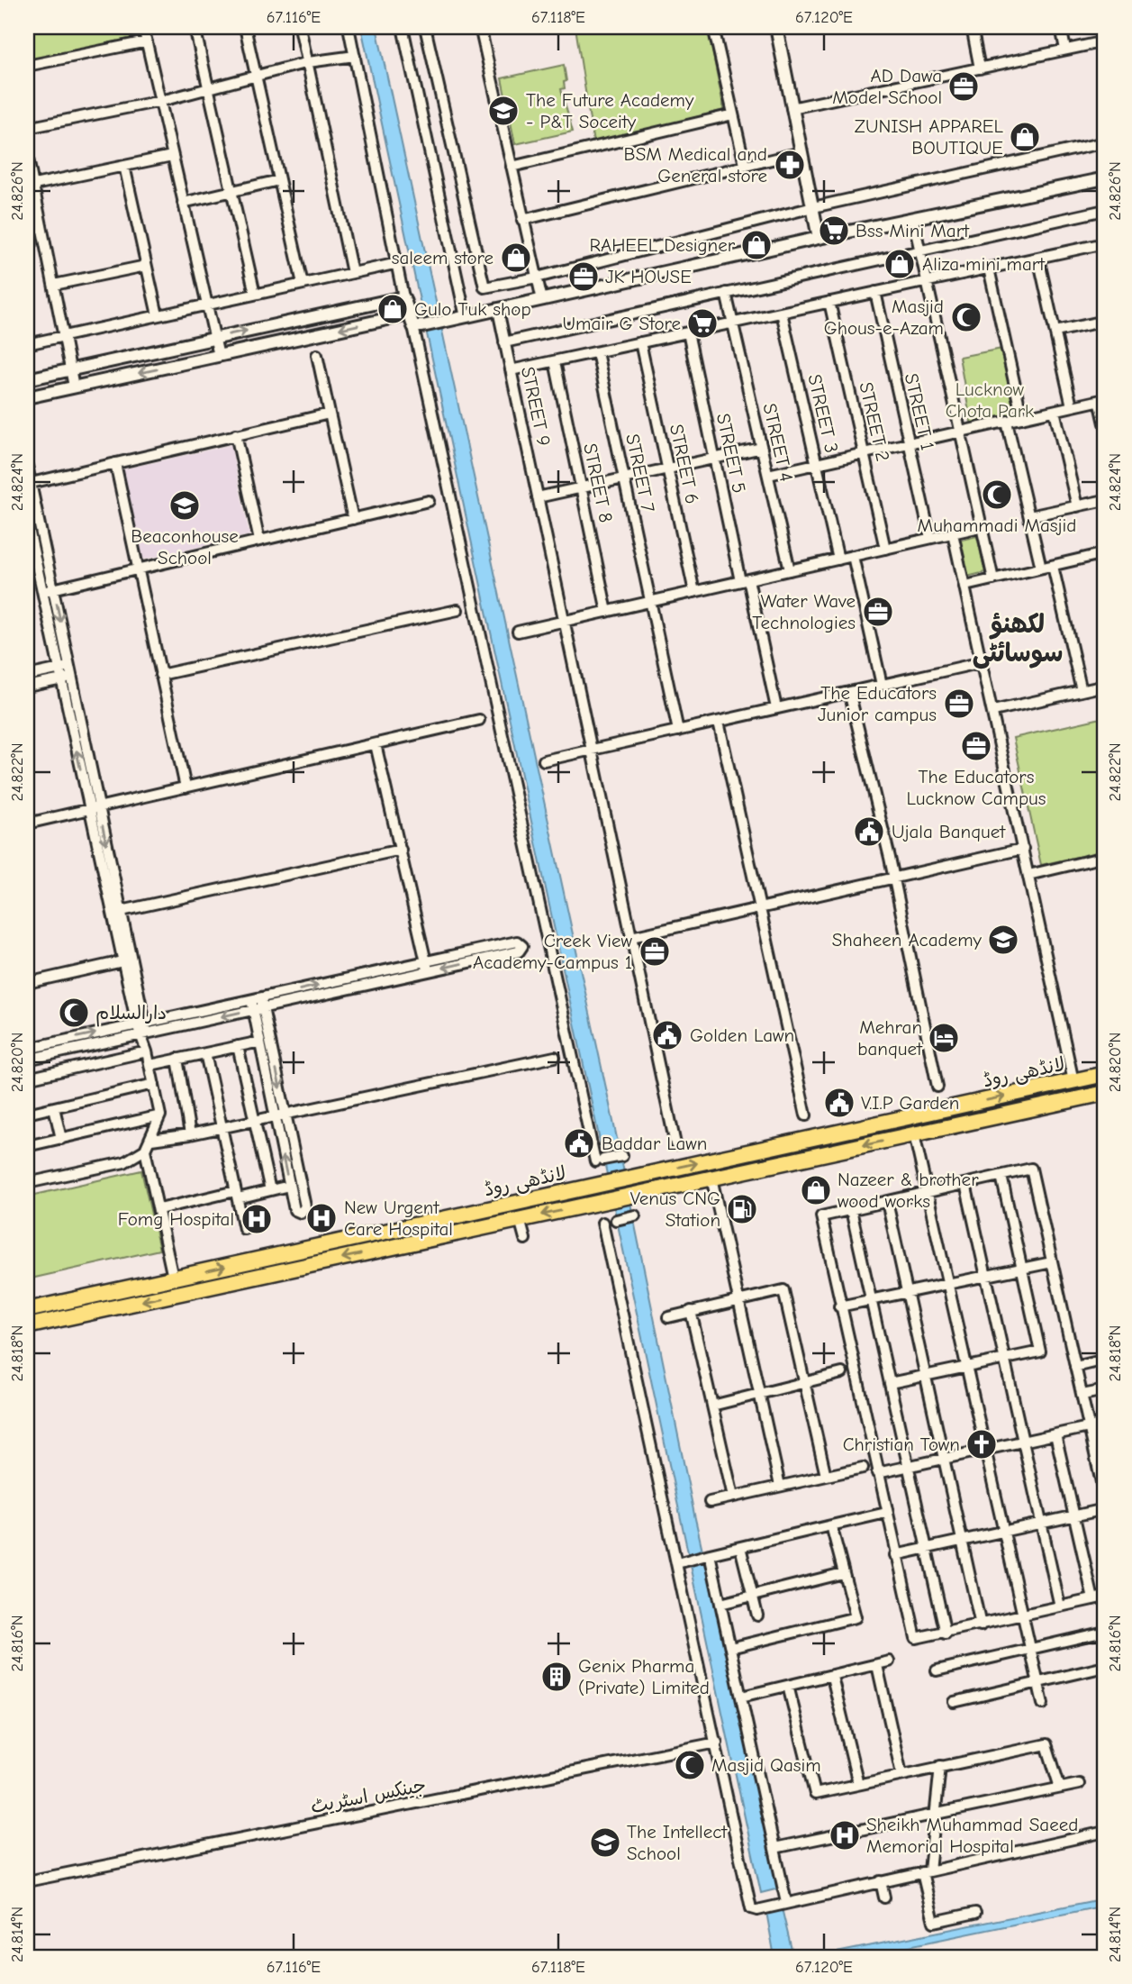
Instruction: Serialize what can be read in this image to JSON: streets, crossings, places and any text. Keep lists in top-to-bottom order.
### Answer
{
  "streets": {
    "main road": ["لانڈھی روڈ"],
    "street": [
      "STREET 9",
      "STREET 1",
      "STREET 3",
      "STREET 2",
      "STREET 4",
      "STREET 5",
      "STREET 6",
      "STREET 7",
      "STREET 8",
      "جینکس اسٹریٹ"
    ]
  },
  "districts": ["لکھنؤ سوسائٹی"],
  "parks": ["Lucknow Chota Park"],
  "places": {
    "office": [
      "AD Dawa Model School",
      "JK HOUSE",
      "Water Wave Technologies",
      "The Educators Junior campus",
      "The Educators Lucknow Campus",
      "Creek View Academy-Campus 1"
    ],
    "school or university": [
      "The Future Academy - P&T Soceity",
      "Beaconhouse School",
      "Shaheen Academy",
      "The Intellect School"
    ],
    "shop": [
      "ZUNISH APPAREL BOUTIQUE",
      "RAHEEL Designer",
      "saleem store",
      "Aliza mini mart",
      "Gulo Tuk shop",
      "Nazeer & brother wood works"
    ],
    "pharmacy": ["BSM Medical and General store"],
    "supermarket": ["Bss Mini Mart", "Umair G Store"],
    "mosque": [
      "Masjid Ghous-e-Azam",
      "Muhammadi Masjid",
      "دارالسلام",
      "Masjid Qasim"
    ],
    "public building": [
      "Ujala Banquet",
      "Golden Lawn",
      "V.I.P Garden",
      "Baddar Lawn"
    ],
    "hotel": ["Mehran banquet"],
    "fuel station": ["Venus CNG Station"],
    "hospital": ["New Urgent Care Hospital", "Fomg Hospital", "Sheikh Muhammad Saeed Memorial Hospital"],
    "church": ["Christian Town"],
    "building": ["Genix Pharma (Private) Limited"]
  },
  "coordinates": [
    "67.116°E",
    "67.118°E",
    "67.120°E",
    "24.826°N",
    "24.824°N",
    "24.822°N",
    "24.820°N",
    "24.818°N",
    "24.816°N",
    "24.814°N"
  ]
}
